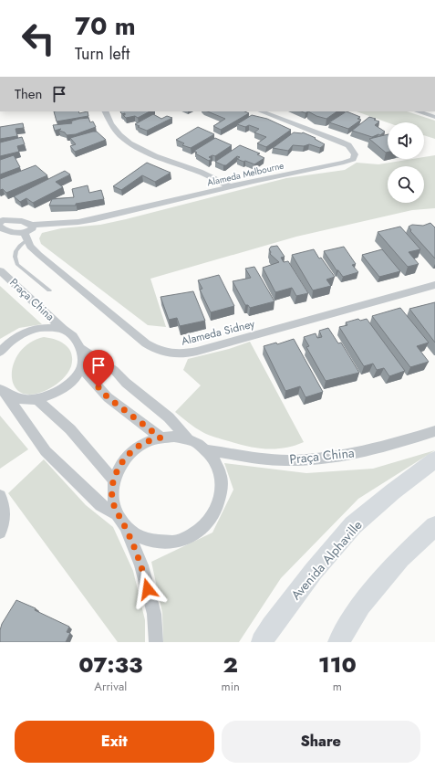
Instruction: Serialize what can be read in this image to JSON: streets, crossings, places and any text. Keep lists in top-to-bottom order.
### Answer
{
  "streets": {
    "main road": ["Avenida Alphaville"],
    "street": ["Alameda Melbourne", "Praça China", "Alameda Sidney"]
  },
  "page": {
    "turn": ["70 m", "Turn left"],
    "then": "Then",
    "eta": [
      "07:33",
      "Arrival",
      "2",
      "min",
      "110",
      "m"
    ],
    "buttons": ["Exit", "Share"]
  }
}
